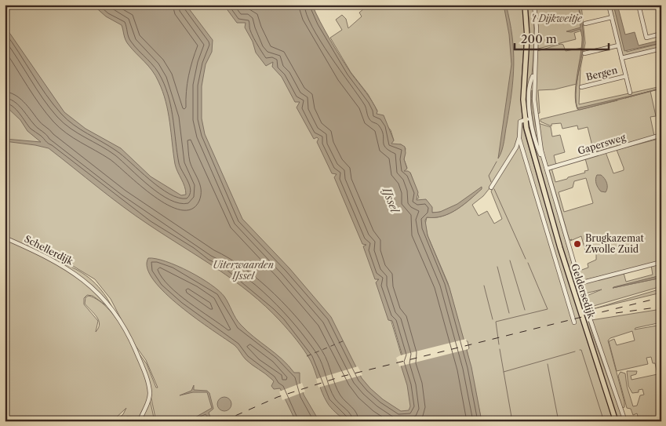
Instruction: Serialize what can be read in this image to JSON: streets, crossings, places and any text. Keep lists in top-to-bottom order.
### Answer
{
  "streets": {
    "main road": ["Geldersedijk"],
    "street": ["Bergen", "Gapersweg", "Schellerdijk"]
  },
  "crossings": [
    ["Gapersweg", "Geldersedijk"]
  ],
  "water": ["IJssel"],
  "parks": ["'t Dijkweitje", "Uiterwaarden IJssel"],
  "places": ["Brugkazemat Zwolle Zuid"],
  "scale_bar": "200 m"
}
